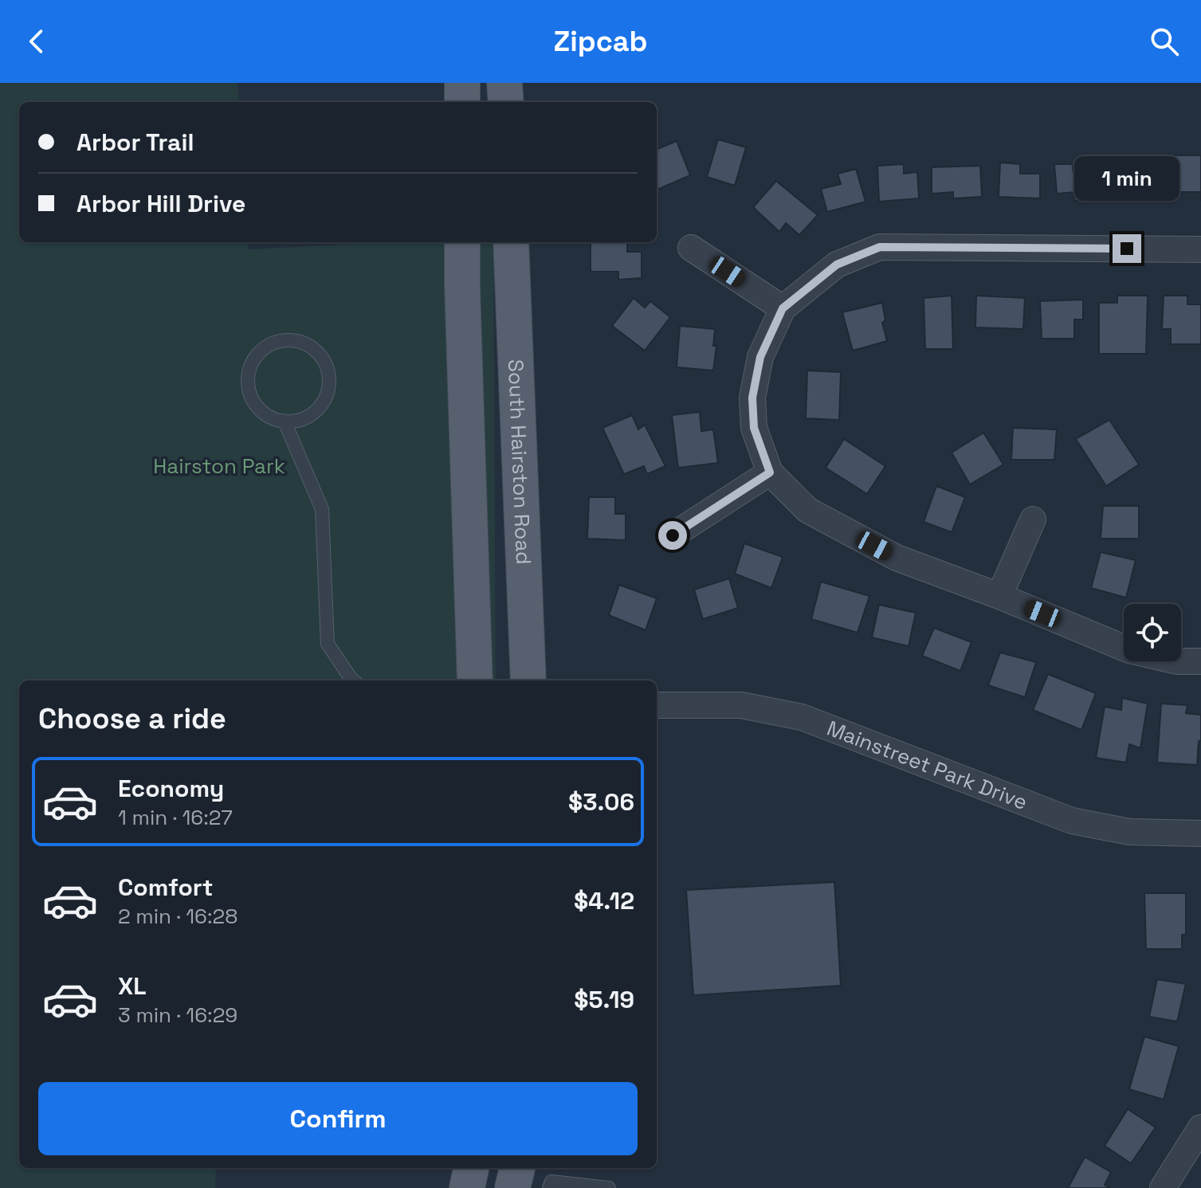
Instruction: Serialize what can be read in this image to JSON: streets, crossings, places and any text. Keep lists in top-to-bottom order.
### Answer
{
  "streets": {
    "main road": ["South Hairston Road"],
    "street": ["Mainstreet Park Drive"]
  },
  "parks": ["Hairston Park"],
  "page": {
    "header": "Zipcab",
    "banner": ["Arbor Trail", "Arbor Hill Drive"],
    "bubble": "1 min",
    "heading": "Choose a ride",
    "list": [
      {
        "name": "Economy",
        "note": "1 min · 16:27",
        "value": "$3.06"
      },
      {
        "name": "Comfort",
        "note": "2 min · 16:28",
        "value": "$4.12"
      },
      {
        "name": "XL",
        "note": "3 min · 16:29",
        "value": "$5.19"
      }
    ],
    "buttons": "Confirm"
  }
}
